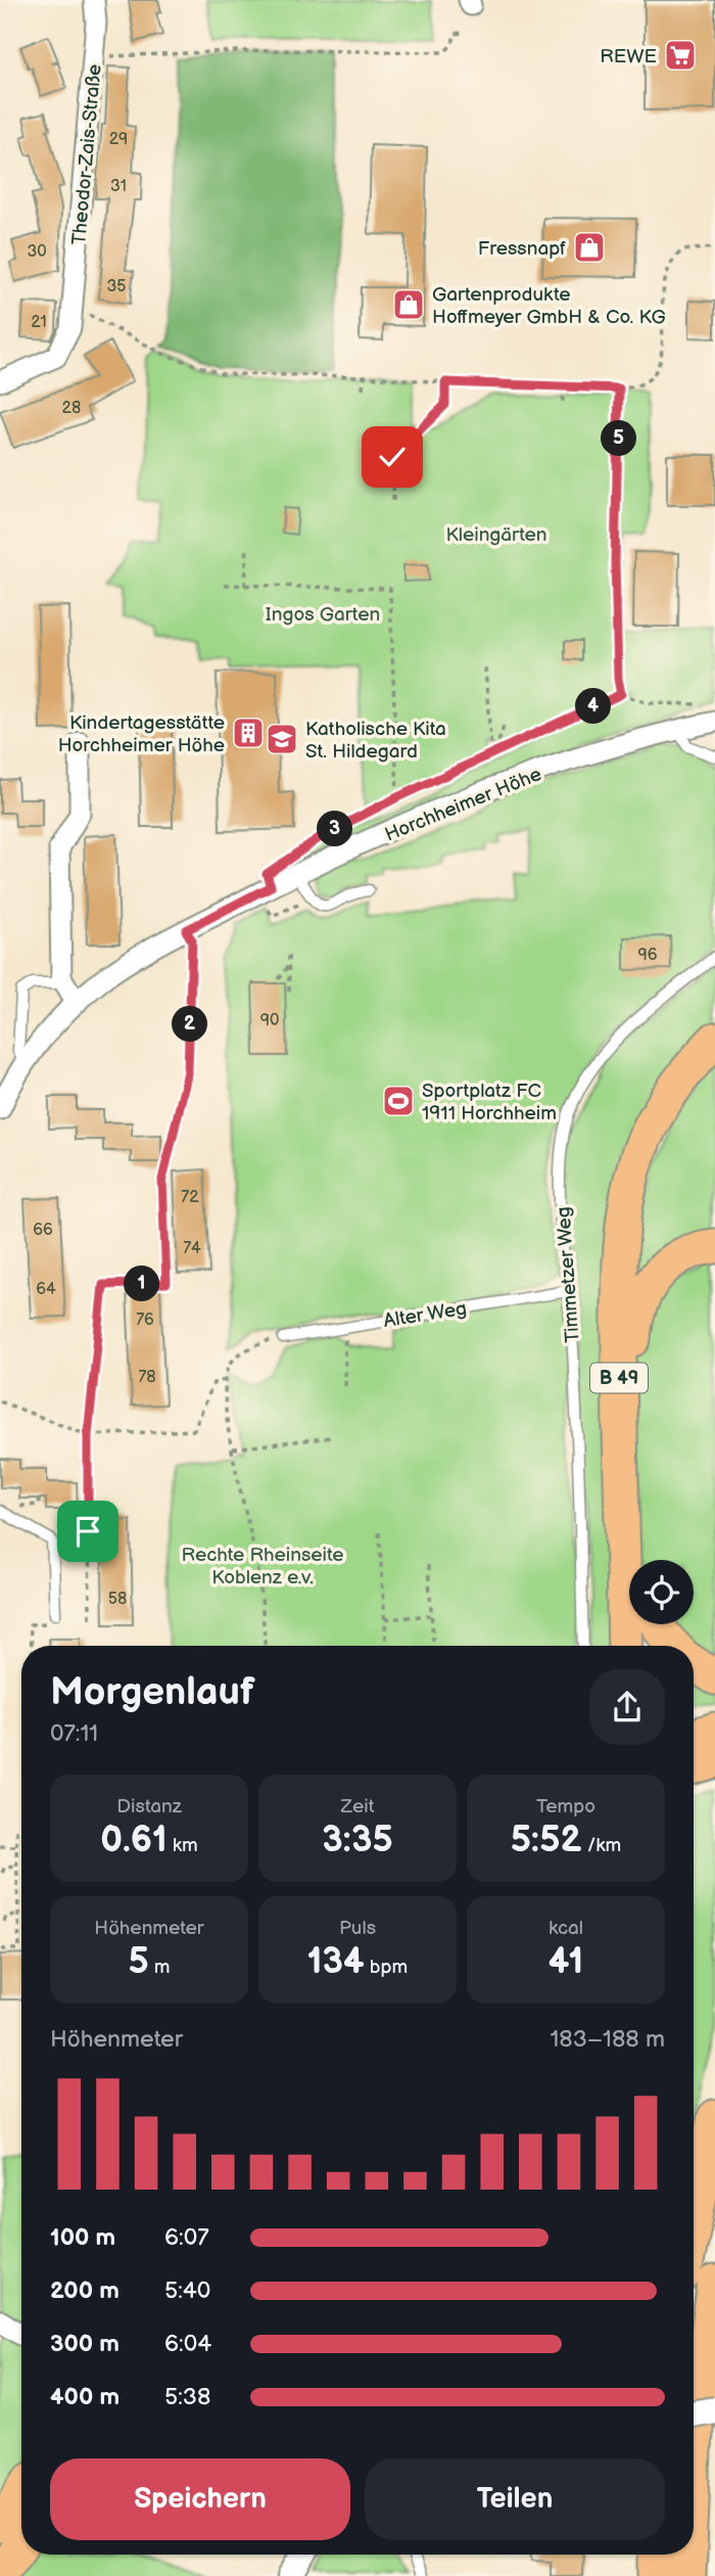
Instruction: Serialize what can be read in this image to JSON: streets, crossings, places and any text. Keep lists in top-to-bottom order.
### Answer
{
  "streets": {
    "highway": ["B 49"],
    "street": ["Theodor-Zais-Straße", "Horchheimer Höhe"],
    "lane": ["Timmetzer Weg", "Alter Weg"]
  },
  "crossings": [
    ["Timmetzer Weg", "Alter Weg"]
  ],
  "parks": ["Kleingärten", "Ingos Garten", "Rechte Rheinseite Koblenz e.v."],
  "places": {
    "supermarket": ["REWE"],
    "shop": ["Fressnapf", "Gartenprodukte Hoffmeyer GmbH & Co. KG"],
    "building": ["Kindertagesstätte Horchheimer Höhe"],
    "school or university": ["Katholische Kita St. Hildegard"],
    "sports": ["Sportplatz FC 1911 Horchheim"]
  },
  "house_numbers": [
    "29",
    "31",
    "30",
    "35",
    "21",
    "28",
    "96",
    "90",
    "72",
    "66",
    "74",
    "64",
    "76",
    "78",
    "58"
  ],
  "page": {
    "pins": [
      "5",
      "4",
      "3",
      "2",
      "1"
    ],
    "heading": ["Morgenlauf", "07:11"],
    "stats": [
      ["Distanz", "0.61 km"],
      ["Zeit", "3:35"],
      ["Tempo", "5:52 /km"],
      ["Höhenmeter", "5 m"],
      ["Puls", "134 bpm"],
      ["kcal", "41"]
    ],
    "chart": ["Höhenmeter", "183–188 m"],
    "list": [
      {
        "name": "100 m",
        "note": "6:07"
      },
      {
        "name": "200 m",
        "note": "5:40"
      },
      {
        "name": "300 m",
        "note": "6:04"
      },
      {
        "name": "400 m",
        "note": "5:38"
      }
    ],
    "buttons": ["Speichern", "Teilen"]
  }
}
